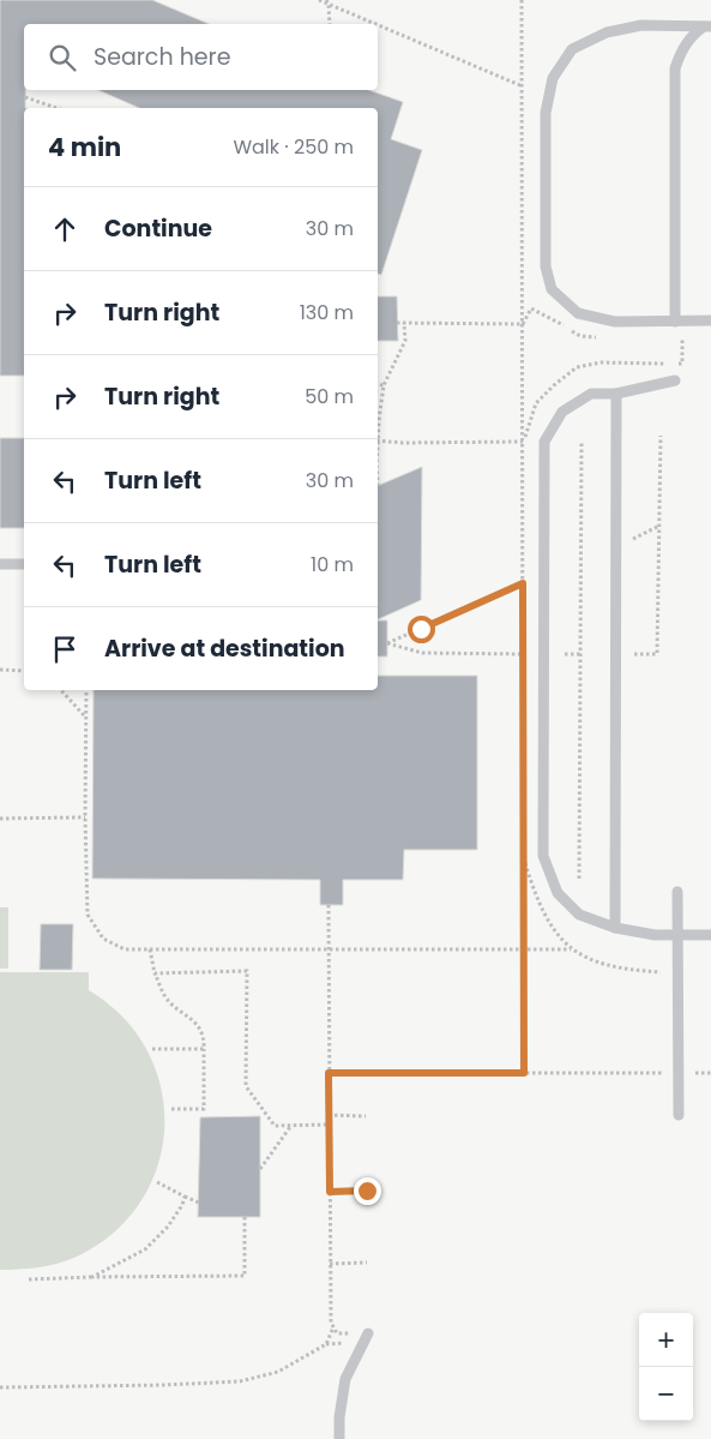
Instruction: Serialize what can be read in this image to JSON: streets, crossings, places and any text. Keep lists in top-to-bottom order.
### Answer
{
  "page": {
    "search": "Search here",
    "heading": ["4 min", "Walk · 250 m"],
    "list": [
      ["Continue", "30 m"],
      ["Turn right", "130 m"],
      ["Turn right", "50 m"],
      ["Turn left", "30 m"],
      ["Turn left", "10 m"],
      "Arrive at destination"
    ],
    "map_buttons": ["+", "−"]
  }
}
